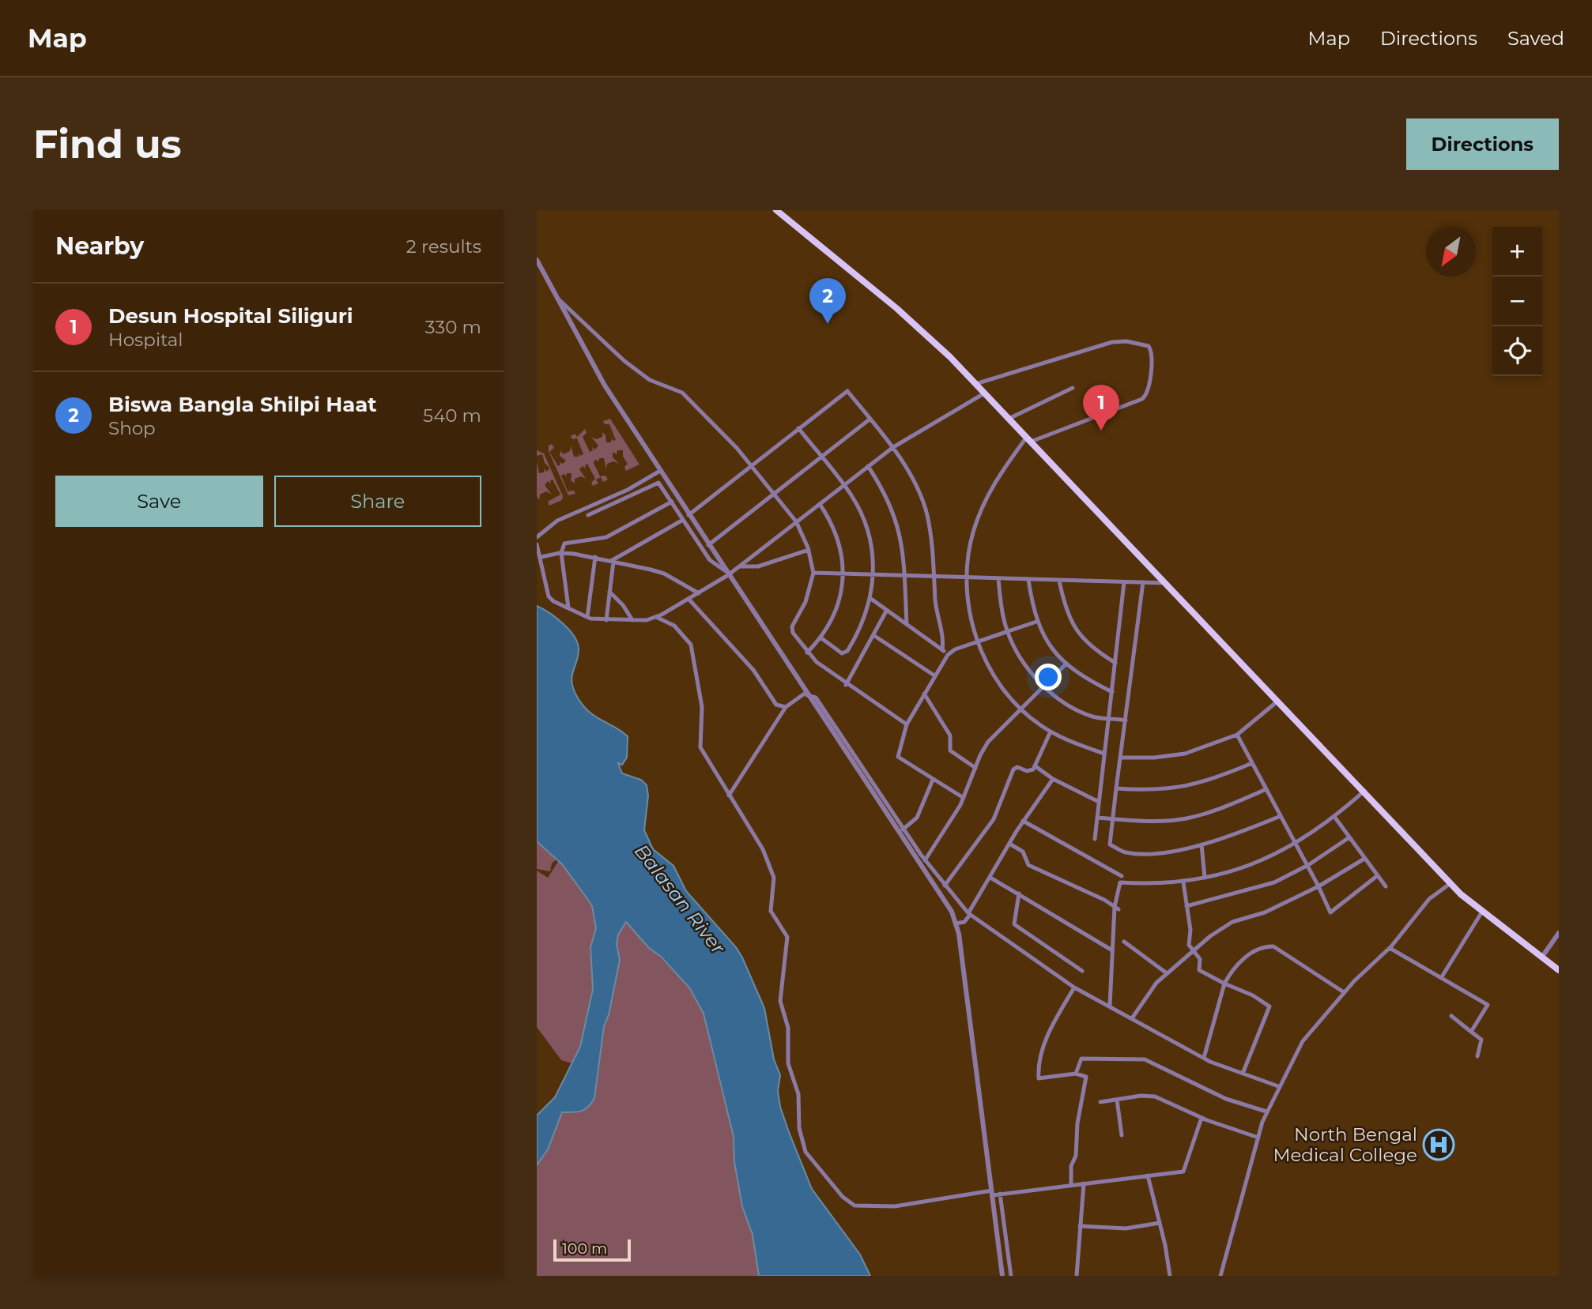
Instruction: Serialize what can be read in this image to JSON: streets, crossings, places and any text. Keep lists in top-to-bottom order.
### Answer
{
  "water": ["Balasan River"],
  "places": {
    "hospital": ["North Bengal Medical College"]
  },
  "scale_bar": "100 m",
  "north": "bottom left",
  "page": {
    "header": "Map",
    "nav": ["Map", "Directions", "Saved"],
    "buttons": [
      "Directions",
      ["Save", "Share"]
    ],
    "title": "Find us",
    "heading": ["Nearby", "2 results"],
    "map_buttons": ["+", "−"],
    "pins": ["2", "1"],
    "list": [
      {
        "mark": "1",
        "name": "Desun Hospital Siliguri",
        "note": "Hospital",
        "value": "330 m"
      },
      {
        "mark": "2",
        "name": "Biswa Bangla Shilpi Haat",
        "note": "Shop",
        "value": "540 m"
      }
    ],
    "scale": "100 m"
  }
}
